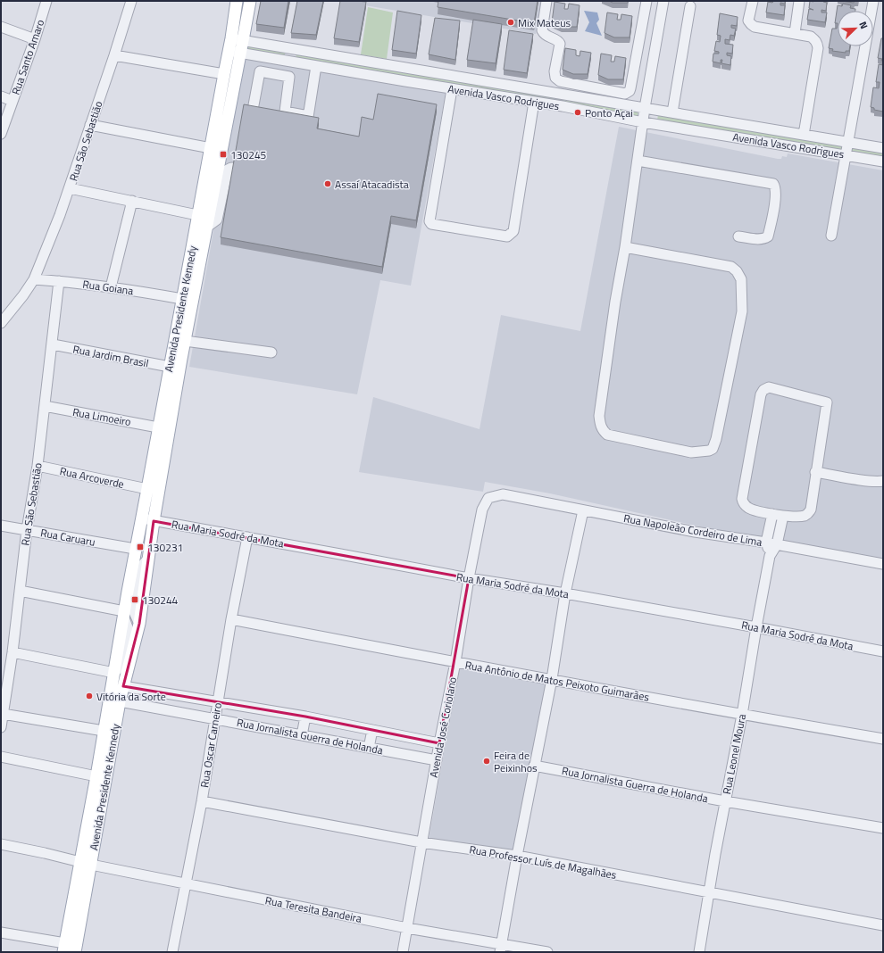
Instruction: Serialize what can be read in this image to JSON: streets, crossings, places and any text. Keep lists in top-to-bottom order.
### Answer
{
  "streets": {
    "main road": ["Avenida Presidente Kennedy"],
    "street": [
      "Rua Santo Amaro",
      "Avenida Vasco Rodrigues",
      "Rua São Sebastião",
      "Rua Goiana",
      "Rua Jardim Brasil",
      "Rua Limoeiro",
      "Rua Arcoverde",
      "Rua Napoleão Cordeiro de Lima",
      "Rua Maria Sodré da Mota",
      "Rua Caruaru",
      "Rua Antônio de Matos Peixoto Guimarães",
      "Avenida José Coriolano",
      "Rua Jornalista Guerra de Holanda",
      "Rua Oscar Carneiro",
      "Rua Leonel Moura",
      "Rua Professor Luís de Magalhães",
      "Rua Teresita Bandeira"
    ]
  },
  "crossings": [
    ["Avenida Vasco Rodrigues", "Avenida Presidente Kennedy"],
    ["Rua São Sebastião", "Rua Goiana"],
    ["Rua São Sebastião", "Rua Jardim Brasil"],
    ["Rua São Sebastião", "Rua Limoeiro"],
    ["Rua São Sebastião", "Rua Arcoverde"],
    ["Rua São Sebastião", "Rua Caruaru"],
    ["Rua Goiana", "Avenida Presidente Kennedy"],
    ["Avenida Presidente Kennedy", "Rua Jardim Brasil"],
    ["Avenida Presidente Kennedy", "Rua Limoeiro"],
    ["Avenida Presidente Kennedy", "Rua Arcoverde"],
    ["Avenida Presidente Kennedy", "Rua Maria Sodré da Mota"],
    ["Avenida Presidente Kennedy", "Rua Caruaru"],
    ["Avenida Presidente Kennedy", "Rua Jornalista Guerra de Holanda"],
    ["Avenida Presidente Kennedy", "Rua Teresita Bandeira"],
    ["Rua Napoleão Cordeiro de Lima", "Avenida José Coriolano"],
    ["Rua Napoleão Cordeiro de Lima", "Rua Leonel Moura"],
    ["Rua Maria Sodré da Mota", "Avenida José Coriolano"],
    ["Rua Maria Sodré da Mota", "Rua Oscar Carneiro"],
    ["Rua Maria Sodré da Mota", "Rua Leonel Moura"],
    ["Rua Antônio de Matos Peixoto Guimarães", "Avenida José Coriolano"],
    ["Rua Antônio de Matos Peixoto Guimarães", "Rua Oscar Carneiro"],
    ["Rua Antônio de Matos Peixoto Guimarães", "Rua Leonel Moura"],
    ["Avenida José Coriolano", "Rua Jornalista Guerra de Holanda"],
    ["Avenida José Coriolano", "Rua Professor Luís de Magalhães"],
    ["Avenida José Coriolano", "Rua Teresita Bandeira"],
    ["Rua Jornalista Guerra de Holanda", "Rua Oscar Carneiro"],
    ["Rua Jornalista Guerra de Holanda", "Rua Leonel Moura"],
    ["Rua Oscar Carneiro", "Rua Professor Luís de Magalhães"],
    ["Rua Oscar Carneiro", "Rua Teresita Bandeira"],
    ["Rua Leonel Moura", "Rua Professor Luís de Magalhães"]
  ],
  "places": {
    "other": [
      "Mix Mateus",
      "Ponto Açai",
      "Assaí Atacadista",
      "Vitória da Sorte",
      "Feira de Peixinhos"
    ],
    "transit": ["130245", "130231", "130244"]
  },
  "north": "top right"
}
